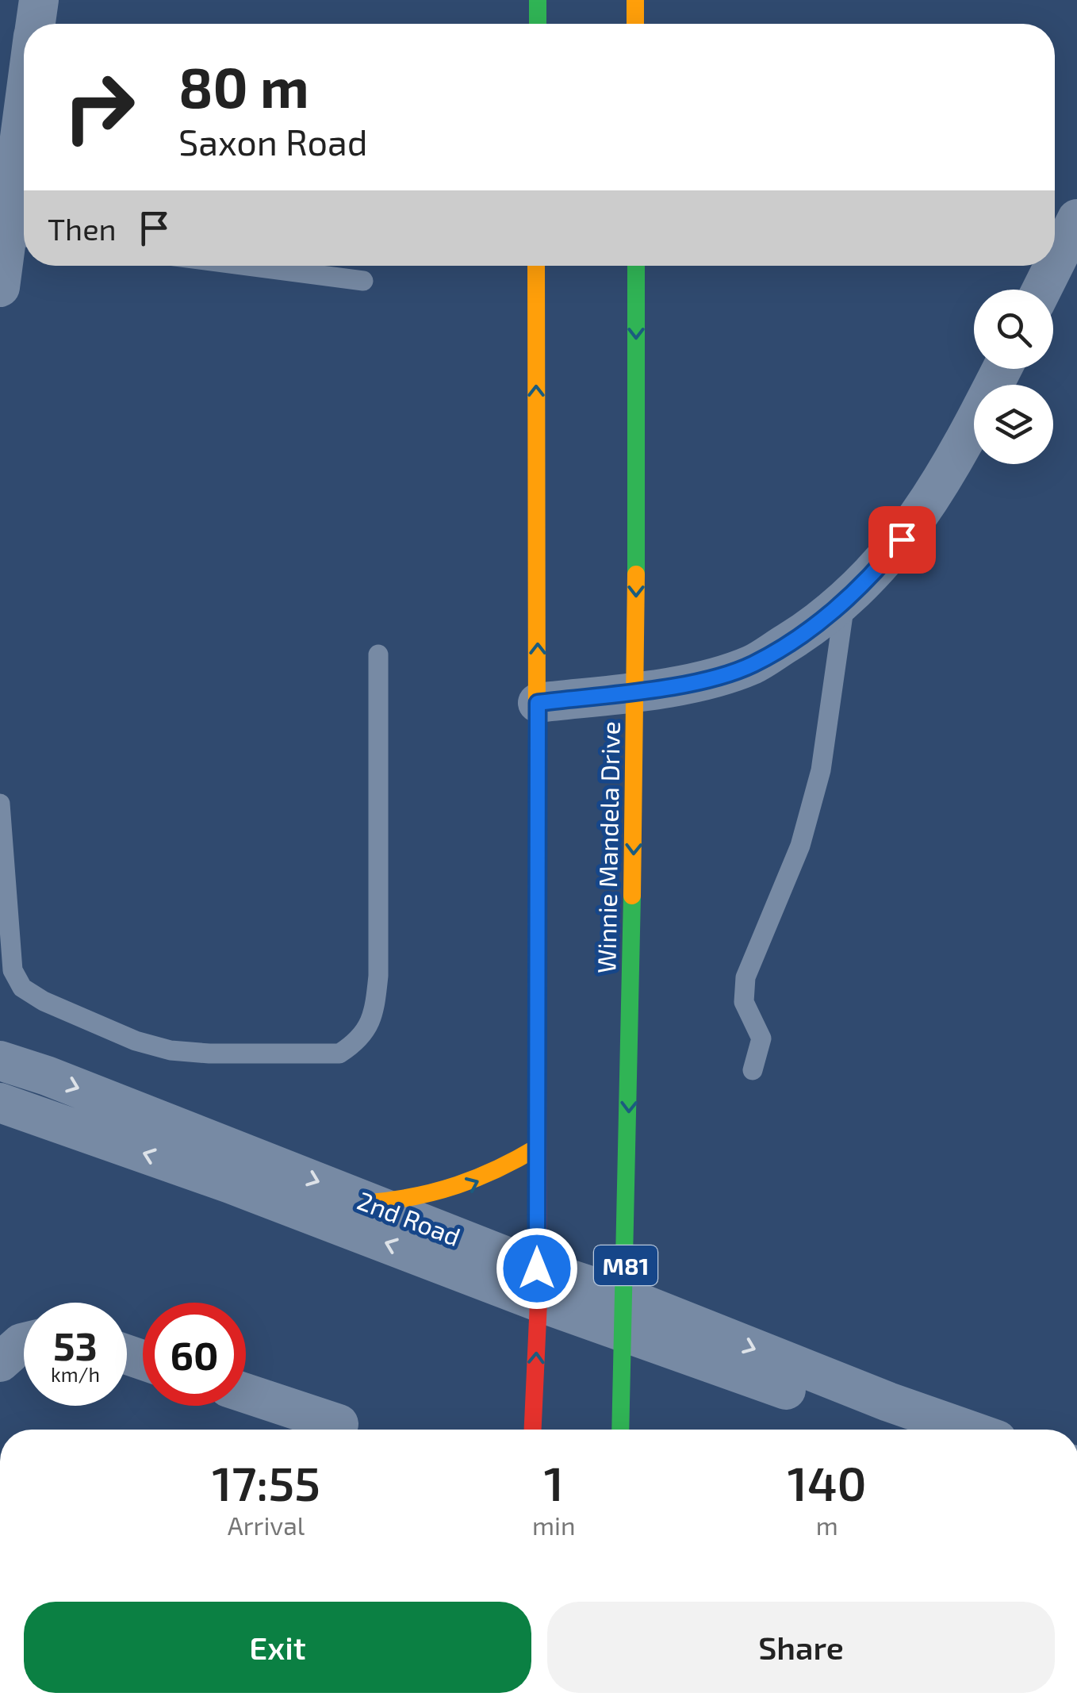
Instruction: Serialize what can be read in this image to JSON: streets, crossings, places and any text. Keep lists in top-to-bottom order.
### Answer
{
  "streets": {
    "main road": ["Winnie Mandela Drive", "M81"],
    "street": ["2nd Road"]
  },
  "crossings": [
    ["Winnie Mandela Drive", "2nd Road"]
  ],
  "page": {
    "turn": ["80 m", "Saxon Road"],
    "then": "Then",
    "speed": "53 km/h",
    "limit": "60",
    "eta": [
      "17:55",
      "Arrival",
      "1",
      "min",
      "140",
      "m"
    ],
    "buttons": ["Exit", "Share"]
  }
}
